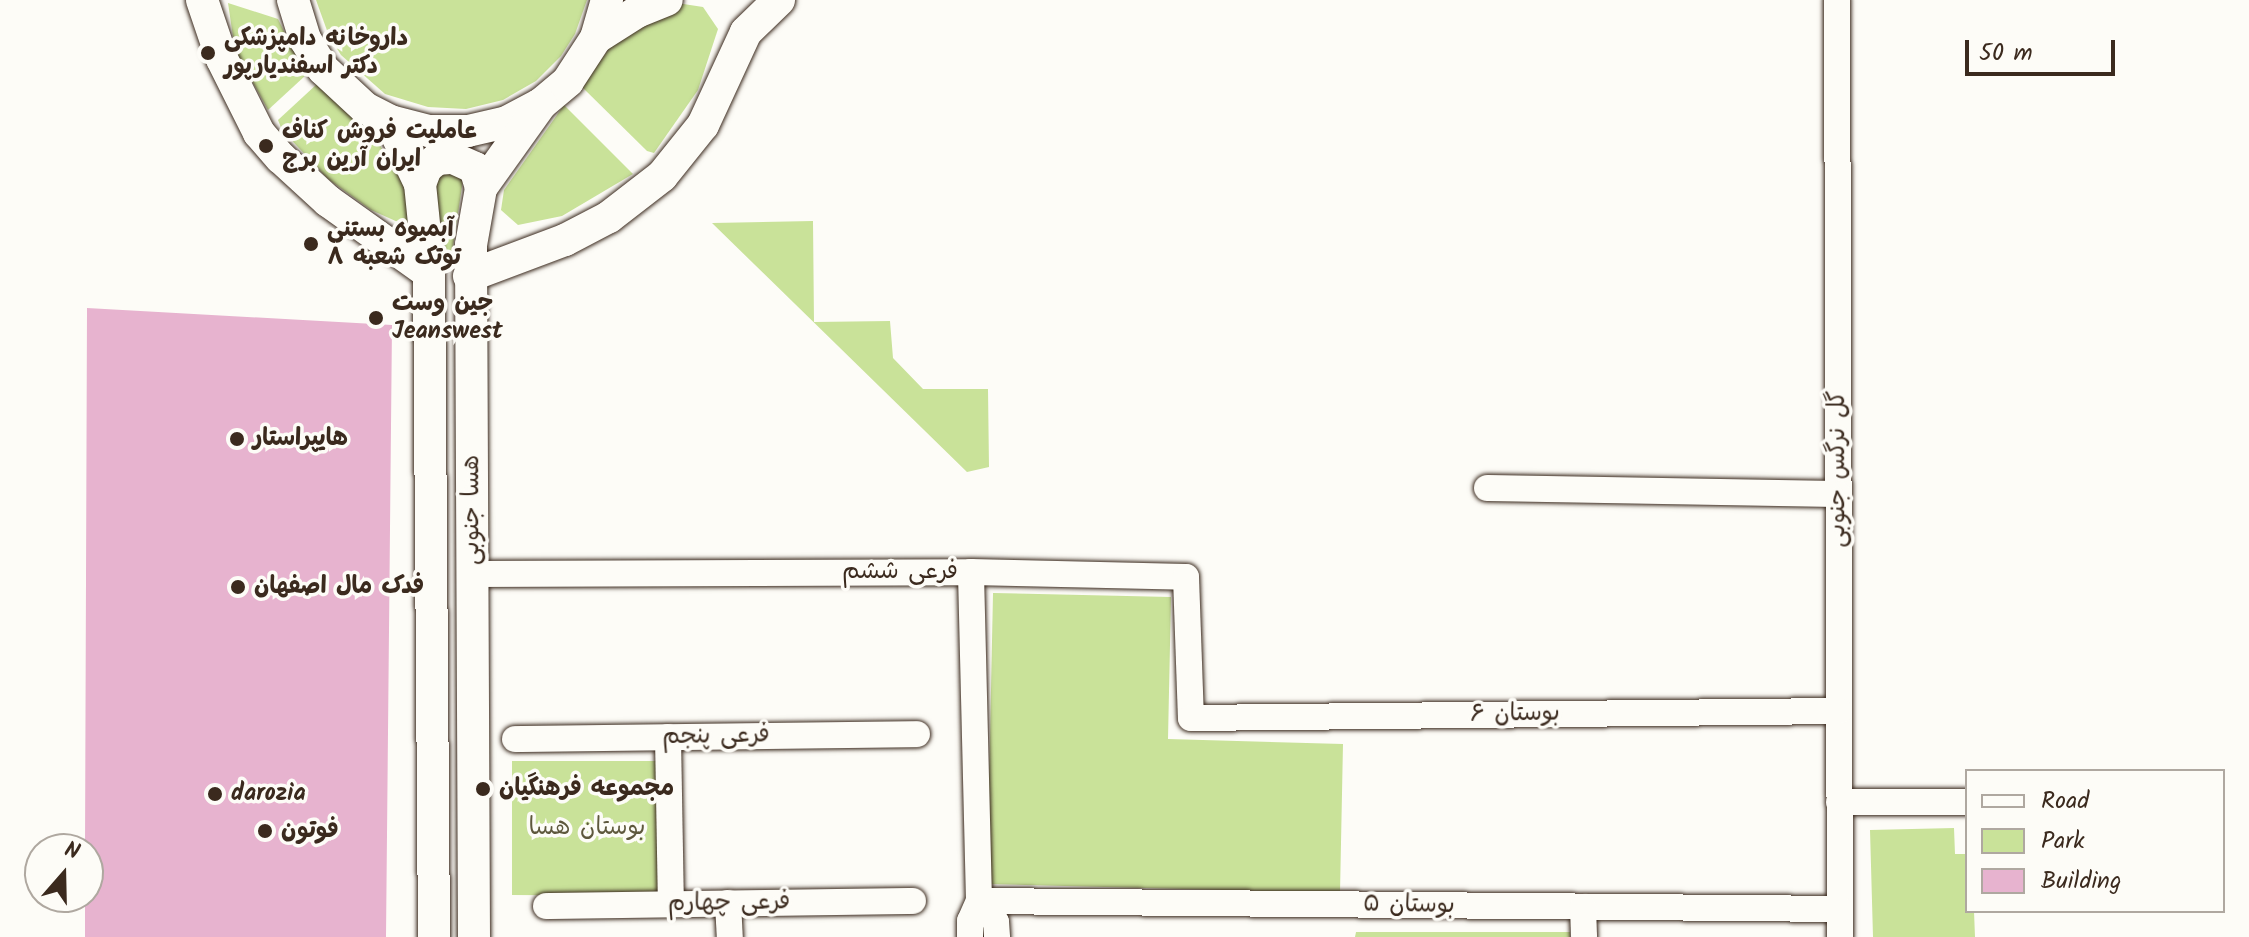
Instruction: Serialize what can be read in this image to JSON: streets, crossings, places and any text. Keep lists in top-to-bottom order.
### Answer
{
  "streets": {
    "main road": ["هسا جنوبی"],
    "street": [
      "گل نرگس جنوبی",
      "فرعی ششم",
      "بوستان ۶",
      "فرعی پنجم",
      "فرعی چهارم",
      "بوستان ۵"
    ]
  },
  "crossings": [
    ["گل نرگس جنوبی", "بوستان ۶"],
    ["گل نرگس جنوبی", "بوستان ۵"],
    ["هسا جنوبی", "فرعی ششم"],
    ["فرعی ششم", "بوستان ۶"]
  ],
  "parks": ["بوستان هسا"],
  "places": [
    "داروخانه دامپزشکی دکتر اسفندیارپور",
    "عاملیت فروش کناف ایران آرین برج",
    "آبمیوه بستنی توتک شعبه ۸",
    "جین وست Jeanswest",
    "هایپراستار",
    "فدک مال اصفهان",
    "مجموعه فرهنگیان",
    "darozia",
    "فوتون"
  ],
  "legend": ["Road", "Park", "Building"],
  "scale_bar": "50 m",
  "north": "top"
}
